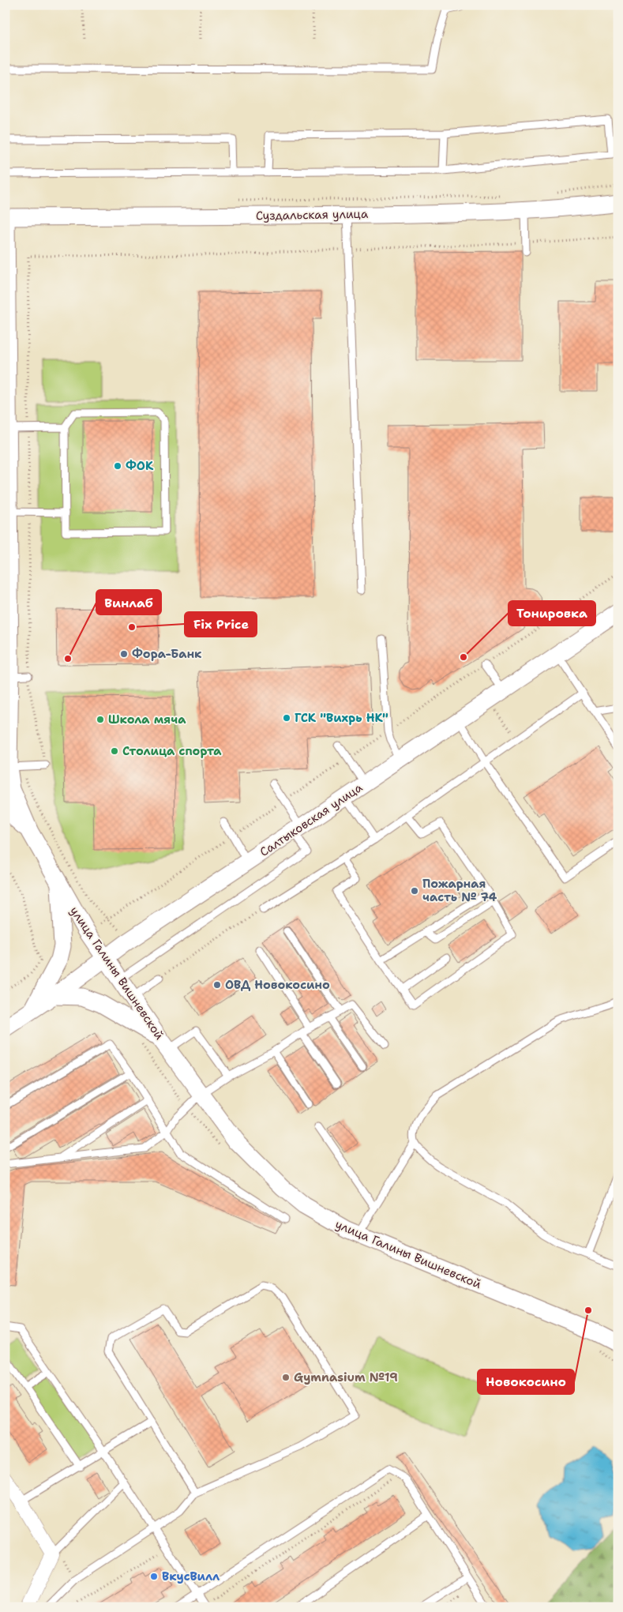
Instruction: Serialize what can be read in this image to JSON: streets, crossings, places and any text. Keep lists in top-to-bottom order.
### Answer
{
  "streets": {
    "street": ["Суздальская улица", "Салтыковская улица", "улица Галины Вишневской"]
  },
  "crossings": [
    ["Суздальская улица", "улица Галины Вишневской"],
    ["Салтыковская улица", "улица Галины Вишневской"]
  ],
  "places": [
    "ФОК",
    "Fix Price",
    "Фора-Банк",
    "Тонировка",
    "Винлаб",
    "ГСК \"Вихрь НК\"",
    "Школа мяча",
    "Столица спорта",
    "Пожарная часть № 74",
    "ОВД Новокосино",
    "Новокосино",
    "Gymnasium №19",
    "ВкусВилл"
  ]
}
